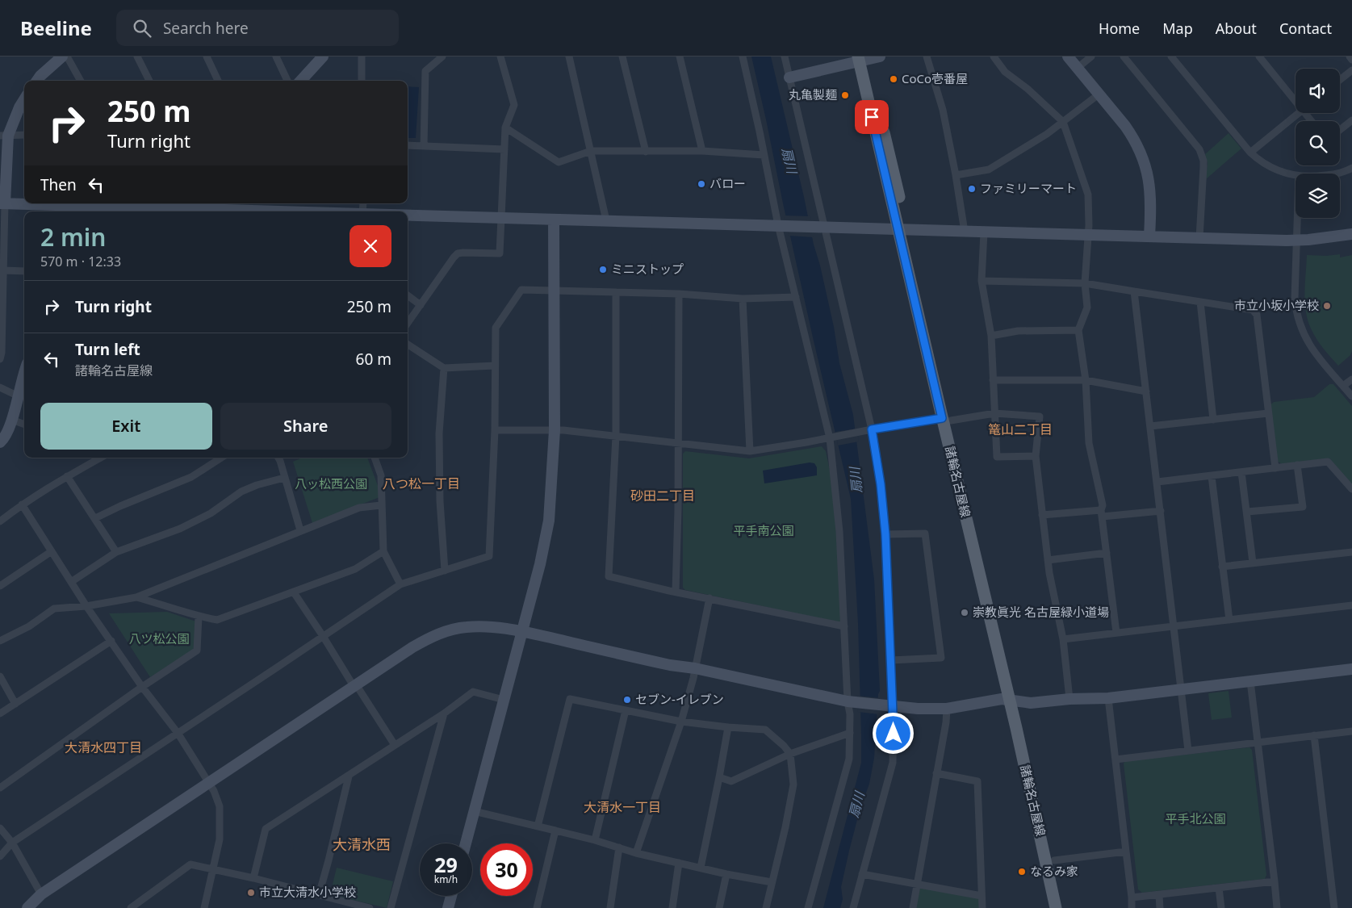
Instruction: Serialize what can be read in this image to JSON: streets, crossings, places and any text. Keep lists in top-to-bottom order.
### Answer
{
  "streets": {
    "main road": ["諸輪名古屋線"]
  },
  "districts": [
    "篭山二丁目",
    "八つ松一丁目",
    "砂田二丁目",
    "大清水四丁目",
    "大清水一丁目",
    "大清水西"
  ],
  "water": ["扇川"],
  "parks": [
    "八ッ松西公園",
    "平手南公園",
    "八ツ松公園",
    "平手北公園"
  ],
  "places": [
    "CoCo壱番屋",
    "丸亀製麺",
    "バロー",
    "ファミリーマート",
    "ミニストップ",
    "市立小坂小学校",
    "崇教眞光 名古屋緑小道場",
    "セブン-イレブン",
    "なるみ家",
    "市立大清水小学校"
  ],
  "page": {
    "header": "Beeline",
    "search": "Search here",
    "nav": [
      "Home",
      "Map",
      "About",
      "Contact"
    ],
    "turn": ["250 m", "Turn right"],
    "then": "Then",
    "heading": ["2 min", "570 m · 12:33"],
    "list": [
      {
        "name": "Turn right",
        "value": "250 m"
      },
      {
        "name": "Turn left",
        "note": "諸輪名古屋線",
        "value": "60 m"
      }
    ],
    "buttons": ["Exit", "Share"],
    "speed": "29 km/h",
    "limit": "30"
  }
}
